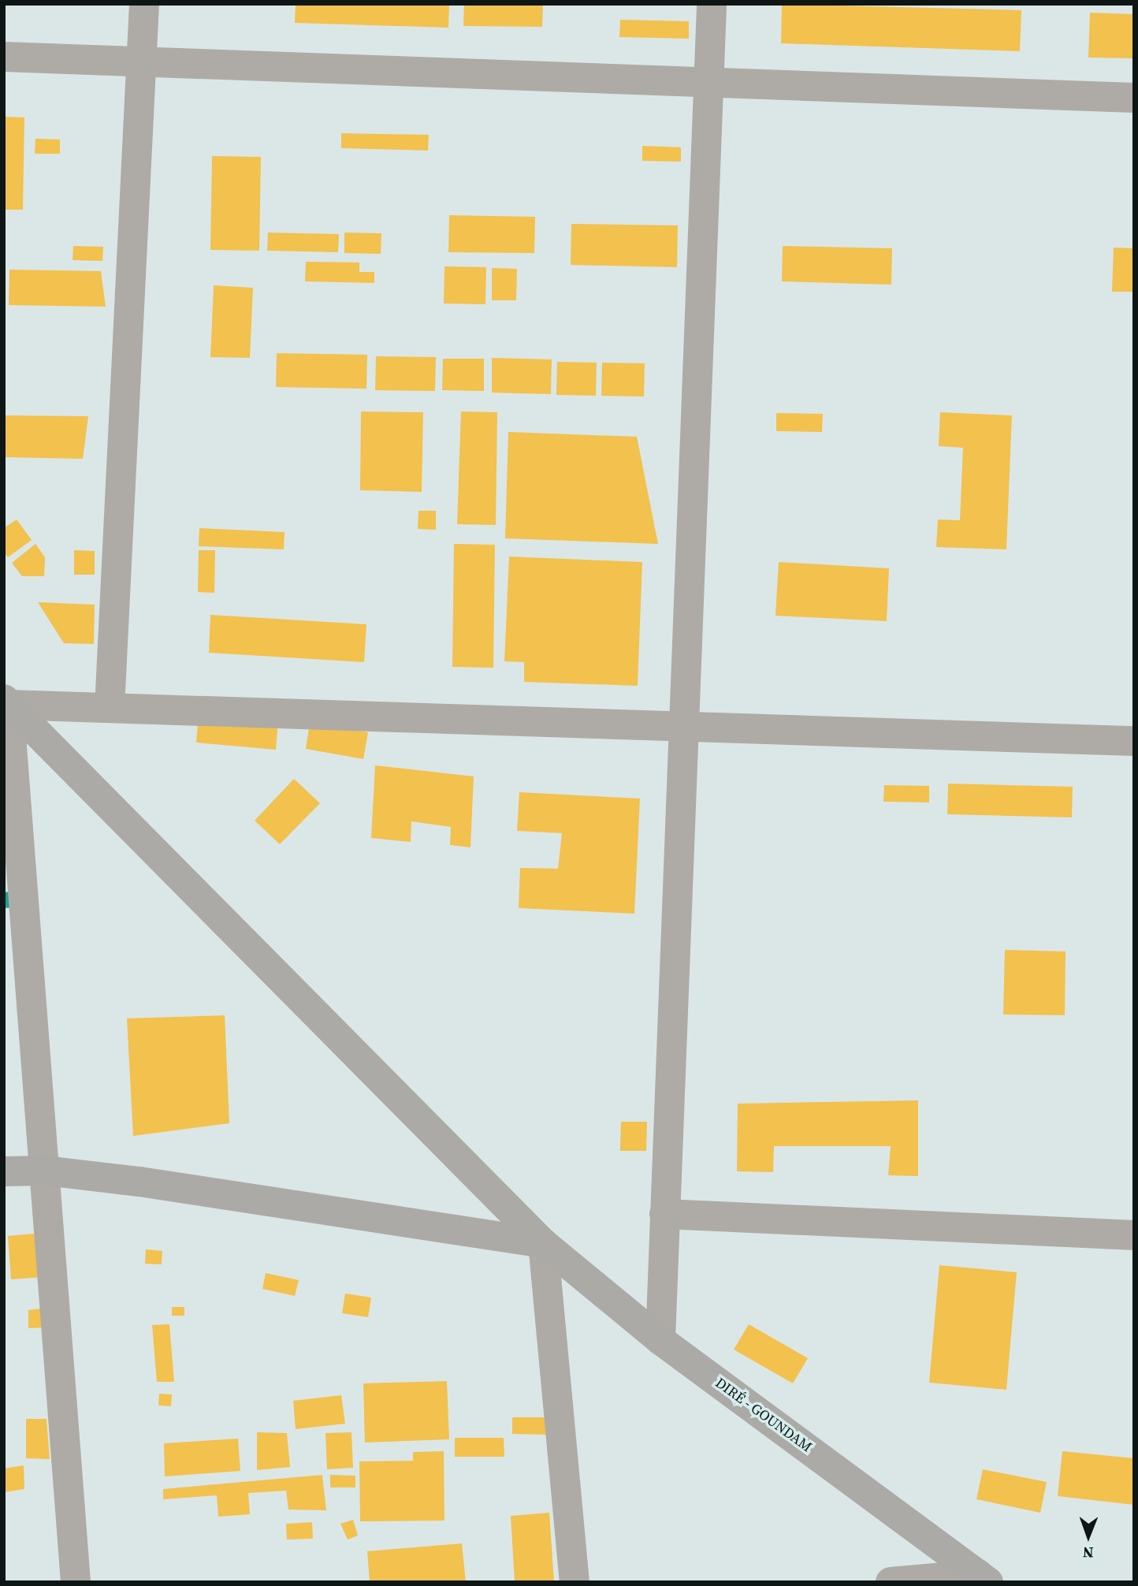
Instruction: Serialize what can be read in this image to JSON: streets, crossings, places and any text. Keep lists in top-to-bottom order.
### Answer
{
  "streets": {
    "main road": ["DIRÉ - GOUNDAM"]
  },
  "north": "bottom"
}
